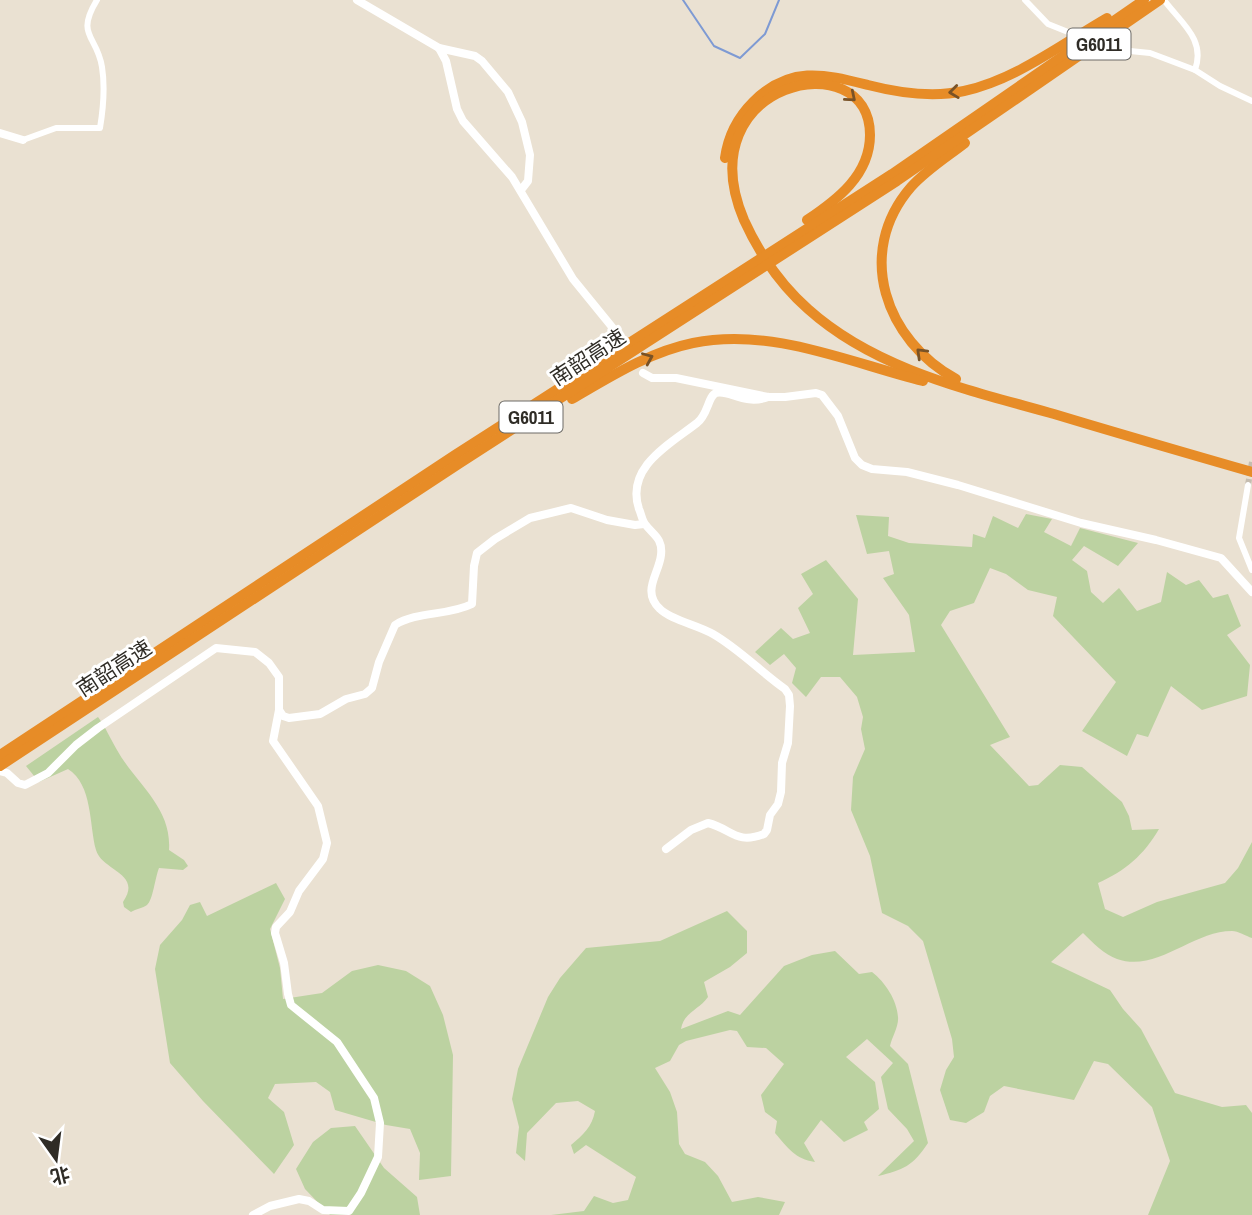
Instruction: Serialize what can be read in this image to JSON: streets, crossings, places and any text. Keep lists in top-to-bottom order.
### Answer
{
  "streets": {
    "highway": ["G6011", "南韶高速"]
  },
  "crossings": [
    ["G6011", "南韶高速"]
  ],
  "north": "bottom"
}
